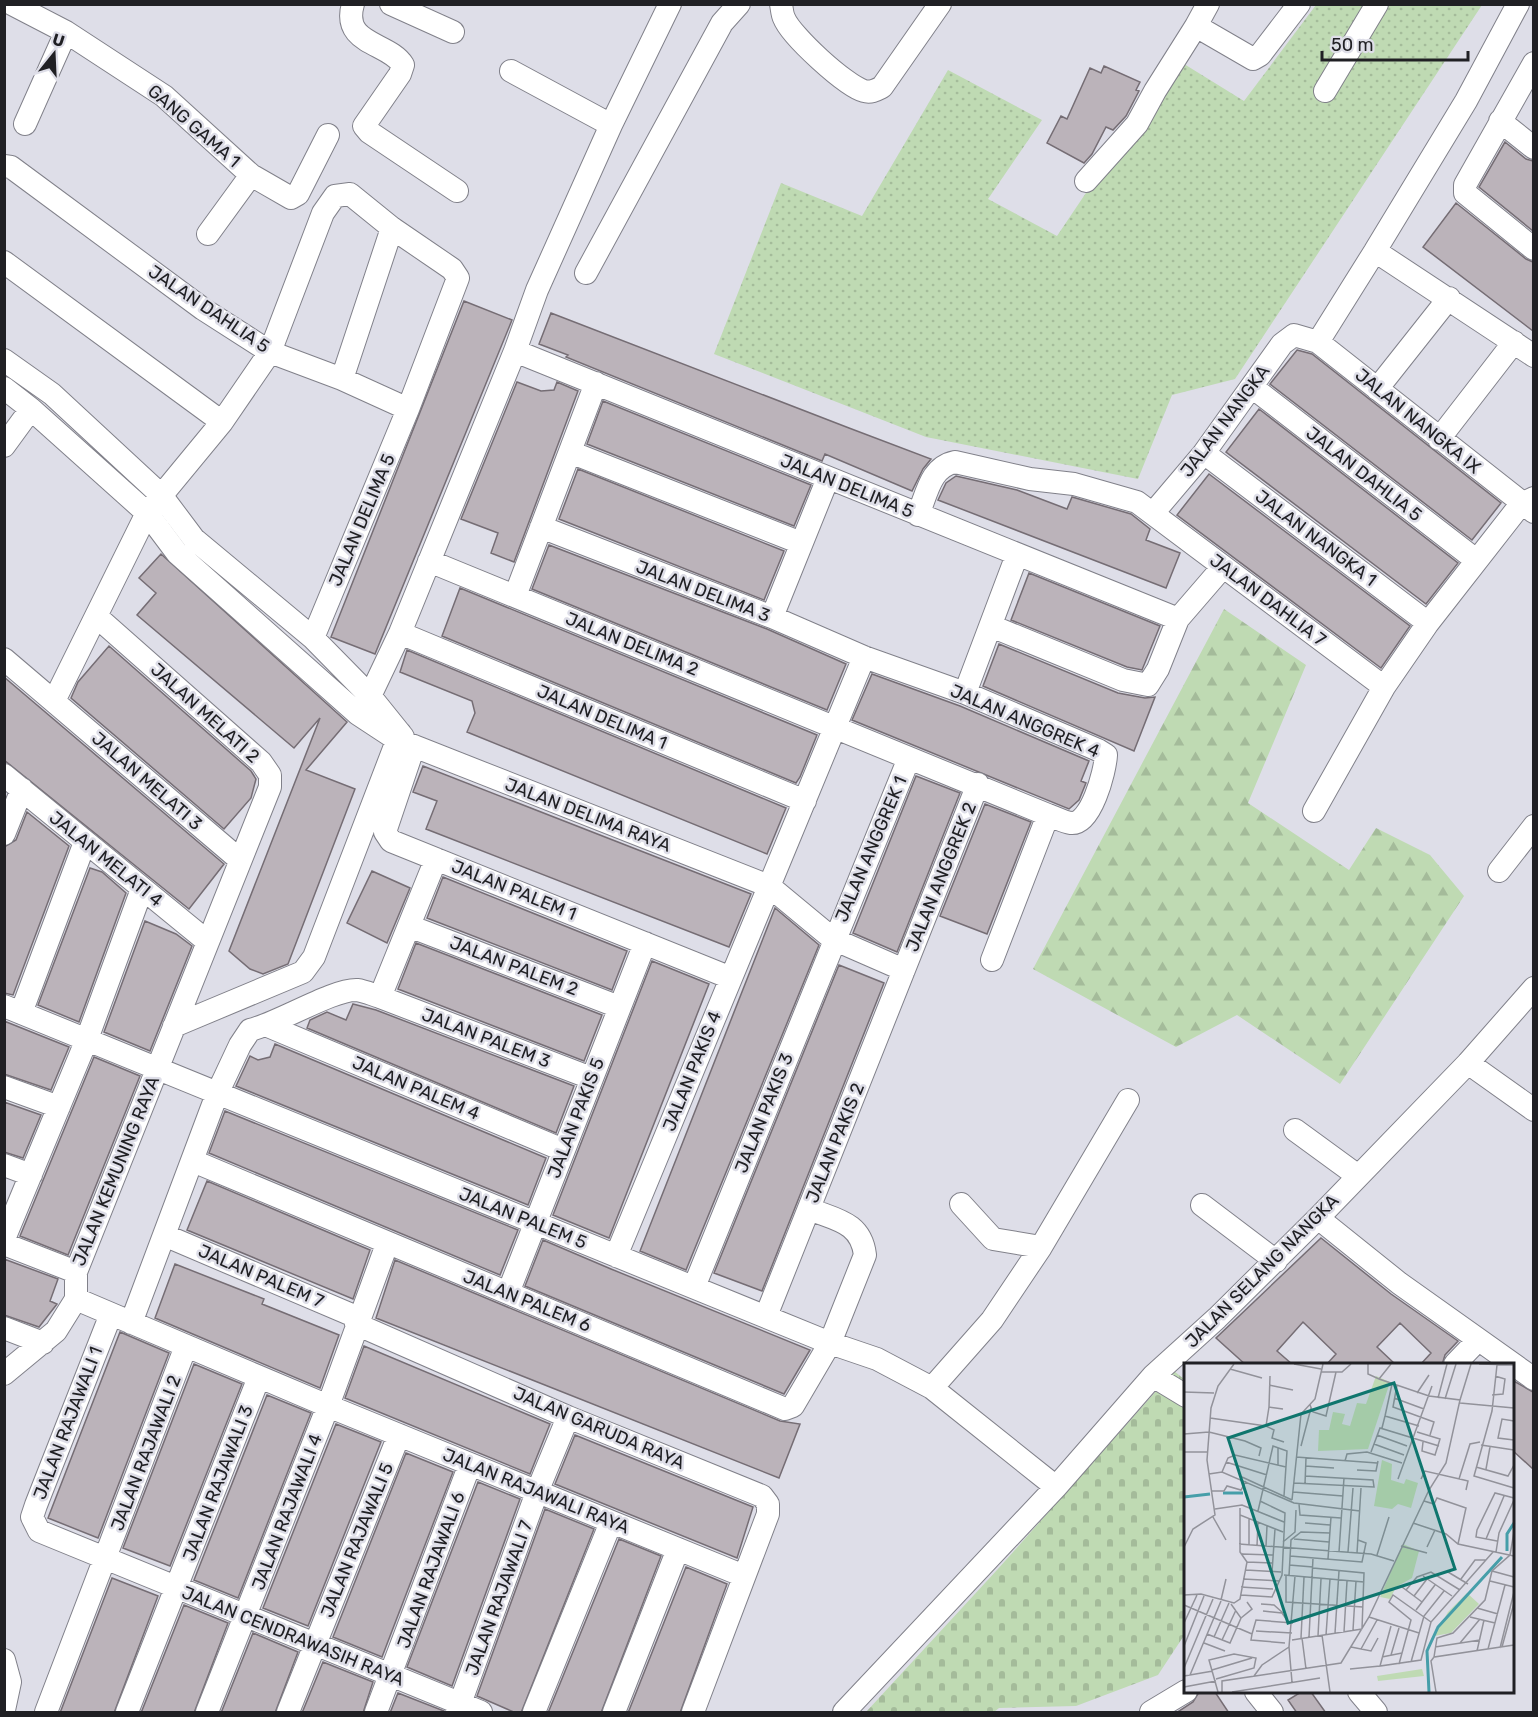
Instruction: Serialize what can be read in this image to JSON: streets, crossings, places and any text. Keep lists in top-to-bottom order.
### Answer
{
  "streets": {
    "street": [
      "GANG GAMA 1",
      "JALAN DAHLIA 5",
      "JALAN NANGKA",
      "JALAN NANGKA IX",
      "JALAN DELIMA 5",
      "JALAN NANGKA 1",
      "JALAN DELIMA 3",
      "JALAN DAHLIA 7",
      "JALAN DELIMA 2",
      "JALAN MELATI 2",
      "JALAN DELIMA 1",
      "JALAN ANGGREK 4",
      "JALAN MELATI 3",
      "JALAN DELIMA RAYA",
      "JALAN ANGGREK 1",
      "JALAN MELATI 4",
      "JALAN ANGGREK 2",
      "JALAN PALEM 1",
      "JALAN PALEM 2",
      "JALAN PALEM 3",
      "JALAN PAKIS 4",
      "JALAN PALEM 4",
      "JALAN PAKIS 3",
      "JALAN PAKIS 5",
      "JALAN PAKIS 2",
      "JALAN KEMUNING RAYA",
      "JALAN PALEM 5",
      "JALAN SELANG NANGKA",
      "JALAN PALEM 7",
      "JALAN PALEM 6",
      "JALAN RAJAWALI 1",
      "JALAN GARUDA RAYA",
      "JALAN RAJAWALI 2",
      "JALAN RAJAWALI 3",
      "JALAN RAJAWALI RAYA",
      "JALAN RAJAWALI 4",
      "JALAN RAJAWALI 5",
      "JALAN RAJAWALI 6",
      "JALAN RAJAWALI 7",
      "JALAN CENDRAWASIH RAYA"
    ]
  },
  "crossings": [
    ["JALAN DAHLIA 5", "JALAN NANGKA"],
    ["JALAN DAHLIA 5", "JALAN DELIMA 5"],
    ["JALAN NANGKA", "JALAN NANGKA IX"],
    ["JALAN NANGKA", "JALAN NANGKA 1"],
    ["JALAN NANGKA", "JALAN DAHLIA 7"],
    ["JALAN DELIMA 5", "JALAN DAHLIA 7"],
    ["JALAN DELIMA 5", "JALAN DELIMA RAYA"],
    ["JALAN DELIMA 3", "JALAN ANGGREK 4"],
    ["JALAN DELIMA 3", "JALAN PAKIS 4"],
    ["JALAN DELIMA 2", "JALAN ANGGREK 4"],
    ["JALAN DELIMA 2", "JALAN PAKIS 4"],
    ["JALAN MELATI 2", "JALAN MELATI 3"],
    ["JALAN DELIMA 1", "JALAN PAKIS 4"],
    ["JALAN ANGGREK 4", "JALAN ANGGREK 1"],
    ["JALAN ANGGREK 4", "JALAN ANGGREK 2"],
    ["JALAN ANGGREK 4", "JALAN PAKIS 4"],
    ["JALAN DELIMA RAYA", "JALAN ANGGREK 1"],
    ["JALAN DELIMA RAYA", "JALAN ANGGREK 2"],
    ["JALAN DELIMA RAYA", "JALAN PALEM 1"],
    ["JALAN DELIMA RAYA", "JALAN PAKIS 4"],
    ["JALAN DELIMA RAYA", "JALAN PAKIS 3"],
    ["JALAN DELIMA RAYA", "JALAN PAKIS 2"],
    ["JALAN ANGGREK 1", "JALAN PAKIS 3"],
    ["JALAN ANGGREK 2", "JALAN PAKIS 2"],
    ["JALAN PALEM 1", "JALAN PAKIS 4"],
    ["JALAN PALEM 1", "JALAN PAKIS 5"],
    ["JALAN PALEM 2", "JALAN PAKIS 5"],
    ["JALAN PALEM 3", "JALAN PALEM 4"],
    ["JALAN PALEM 3", "JALAN PAKIS 5"],
    ["JALAN PALEM 3", "JALAN PALEM 5"],
    ["JALAN PALEM 3", "JALAN RAJAWALI 1"],
    ["JALAN PAKIS 4", "JALAN PALEM 5"],
    ["JALAN PALEM 4", "JALAN PAKIS 5"],
    ["JALAN PAKIS 3", "JALAN PALEM 5"],
    ["JALAN PAKIS 5", "JALAN PALEM 5"],
    ["JALAN PAKIS 5", "JALAN PALEM 6"],
    ["JALAN PAKIS 2", "JALAN PALEM 5"],
    ["JALAN PAKIS 2", "JALAN PALEM 6"],
    ["JALAN KEMUNING RAYA", "JALAN PALEM 5"],
    ["JALAN KEMUNING RAYA", "JALAN RAJAWALI RAYA"],
    ["JALAN PALEM 5", "JALAN SELANG NANGKA"],
    ["JALAN PALEM 5", "JALAN PALEM 6"],
    ["JALAN PALEM 5", "JALAN RAJAWALI 1"],
    ["JALAN PALEM 7", "JALAN RAJAWALI 1"],
    ["JALAN PALEM 7", "JALAN GARUDA RAYA"],
    ["JALAN PALEM 7", "JALAN RAJAWALI 4"],
    ["JALAN PALEM 6", "JALAN RAJAWALI 1"],
    ["JALAN PALEM 6", "JALAN RAJAWALI 4"],
    ["JALAN RAJAWALI 1", "JALAN RAJAWALI 2"],
    ["JALAN RAJAWALI 1", "JALAN RAJAWALI RAYA"],
    ["JALAN RAJAWALI 1", "JALAN CENDRAWASIH RAYA"],
    ["JALAN GARUDA RAYA", "JALAN RAJAWALI RAYA"],
    ["JALAN GARUDA RAYA", "JALAN RAJAWALI 4"],
    ["JALAN GARUDA RAYA", "JALAN RAJAWALI 7"],
    ["JALAN RAJAWALI 2", "JALAN RAJAWALI RAYA"],
    ["JALAN RAJAWALI 2", "JALAN CENDRAWASIH RAYA"],
    ["JALAN RAJAWALI 3", "JALAN RAJAWALI RAYA"],
    ["JALAN RAJAWALI 3", "JALAN CENDRAWASIH RAYA"],
    ["JALAN RAJAWALI RAYA", "JALAN RAJAWALI 4"],
    ["JALAN RAJAWALI RAYA", "JALAN RAJAWALI 5"],
    ["JALAN RAJAWALI RAYA", "JALAN RAJAWALI 6"],
    ["JALAN RAJAWALI RAYA", "JALAN RAJAWALI 7"],
    ["JALAN RAJAWALI 4", "JALAN CENDRAWASIH RAYA"],
    ["JALAN RAJAWALI 5", "JALAN CENDRAWASIH RAYA"],
    ["JALAN RAJAWALI 6", "JALAN CENDRAWASIH RAYA"],
    ["JALAN RAJAWALI 7", "JALAN CENDRAWASIH RAYA"]
  ],
  "scale_bar": "50 m",
  "north": "top"
}
